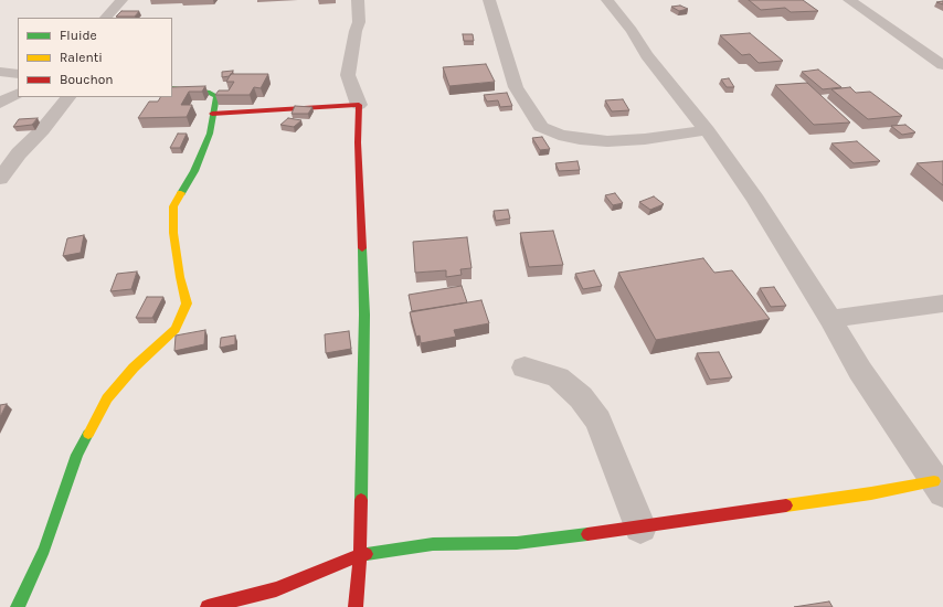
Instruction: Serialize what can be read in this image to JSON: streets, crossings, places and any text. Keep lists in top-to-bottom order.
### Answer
{
  "legend": ["Fluide", "Ralenti", "Bouchon"]
}
